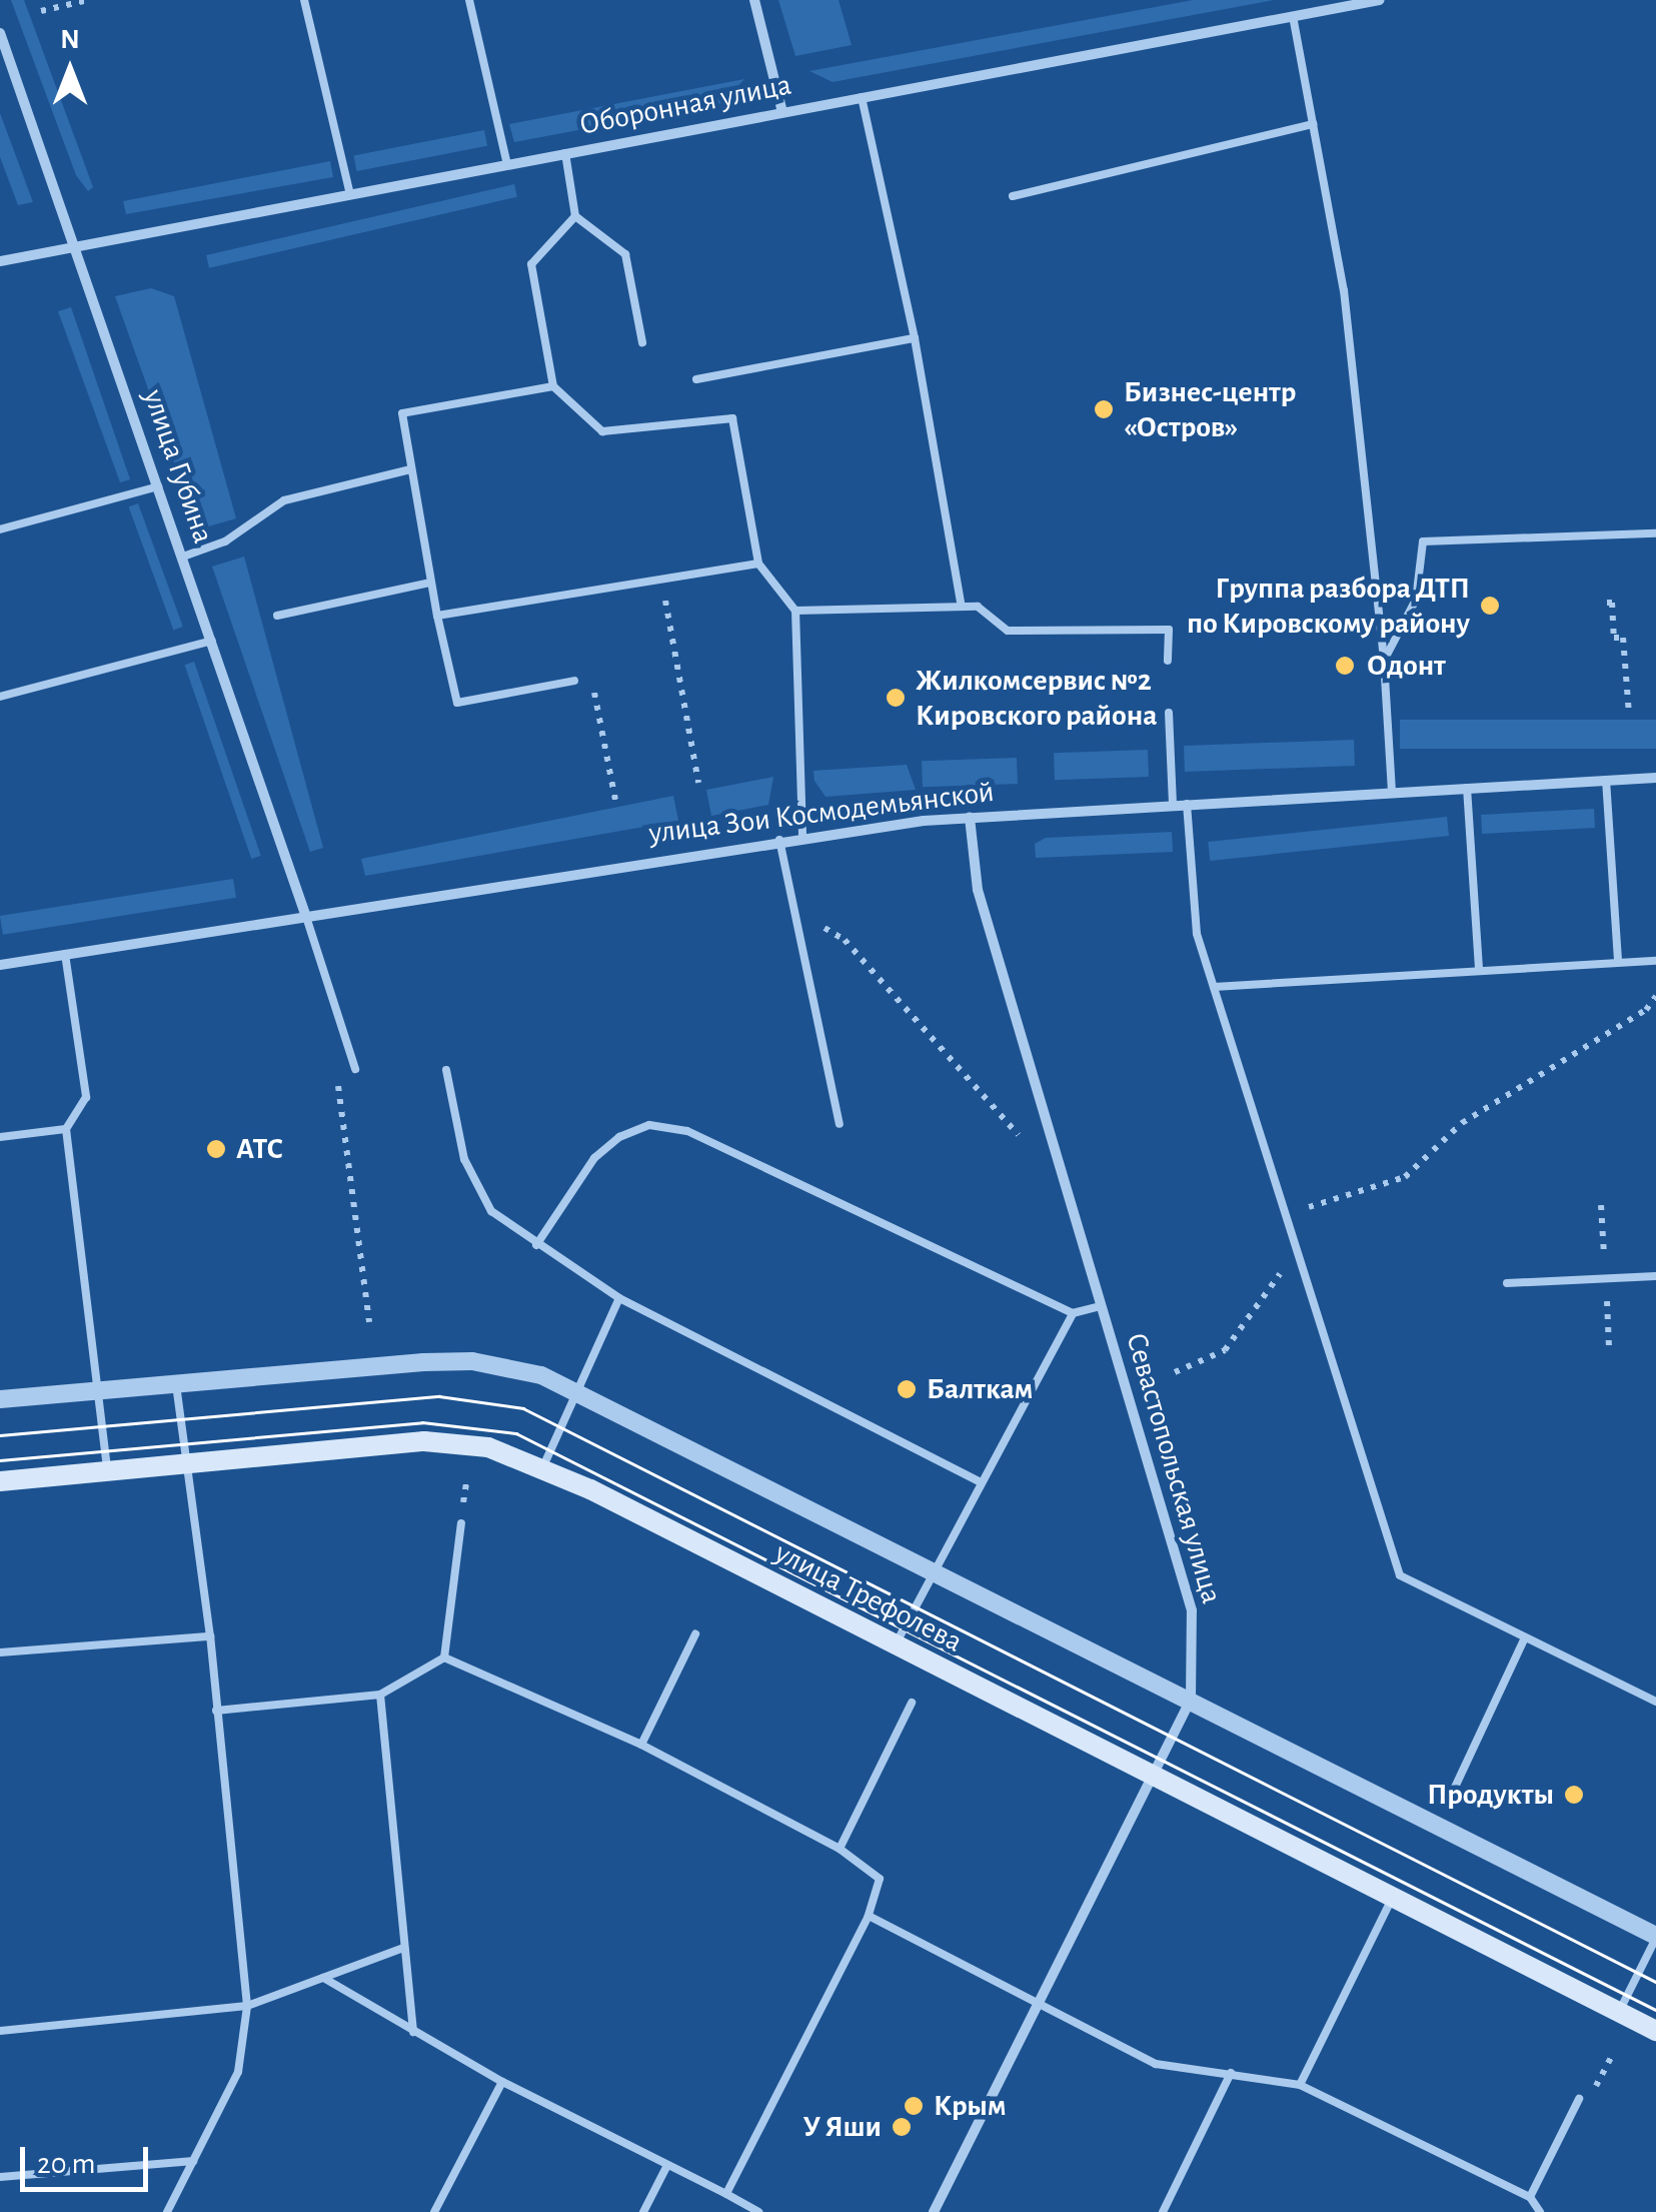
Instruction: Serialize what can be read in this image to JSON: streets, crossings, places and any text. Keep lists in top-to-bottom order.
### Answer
{
  "streets": {
    "main road": ["улица Трефолева"],
    "street": [
      "Оборонная улица",
      "улица Губина",
      "улица Зои Космодемьянской",
      "Севастопольская улица"
    ]
  },
  "crossings": [
    ["Оборонная улица", "улица Губина"],
    ["улица Губина", "улица Зои Космодемьянской"],
    ["улица Зои Космодемьянской", "Севастопольская улица"],
    ["Севастопольская улица", "улица Трефолева"]
  ],
  "places": [
    "Бизнес-центр «Остров»",
    "Группа разбора ДТП по Кировскому району",
    "Одонт",
    "Жилкомсервис №2 Кировского района",
    "АТС",
    "Балткам",
    "Продукты",
    "Крым",
    "У Яши"
  ],
  "scale_bar": "20 m",
  "north": "top"
}
